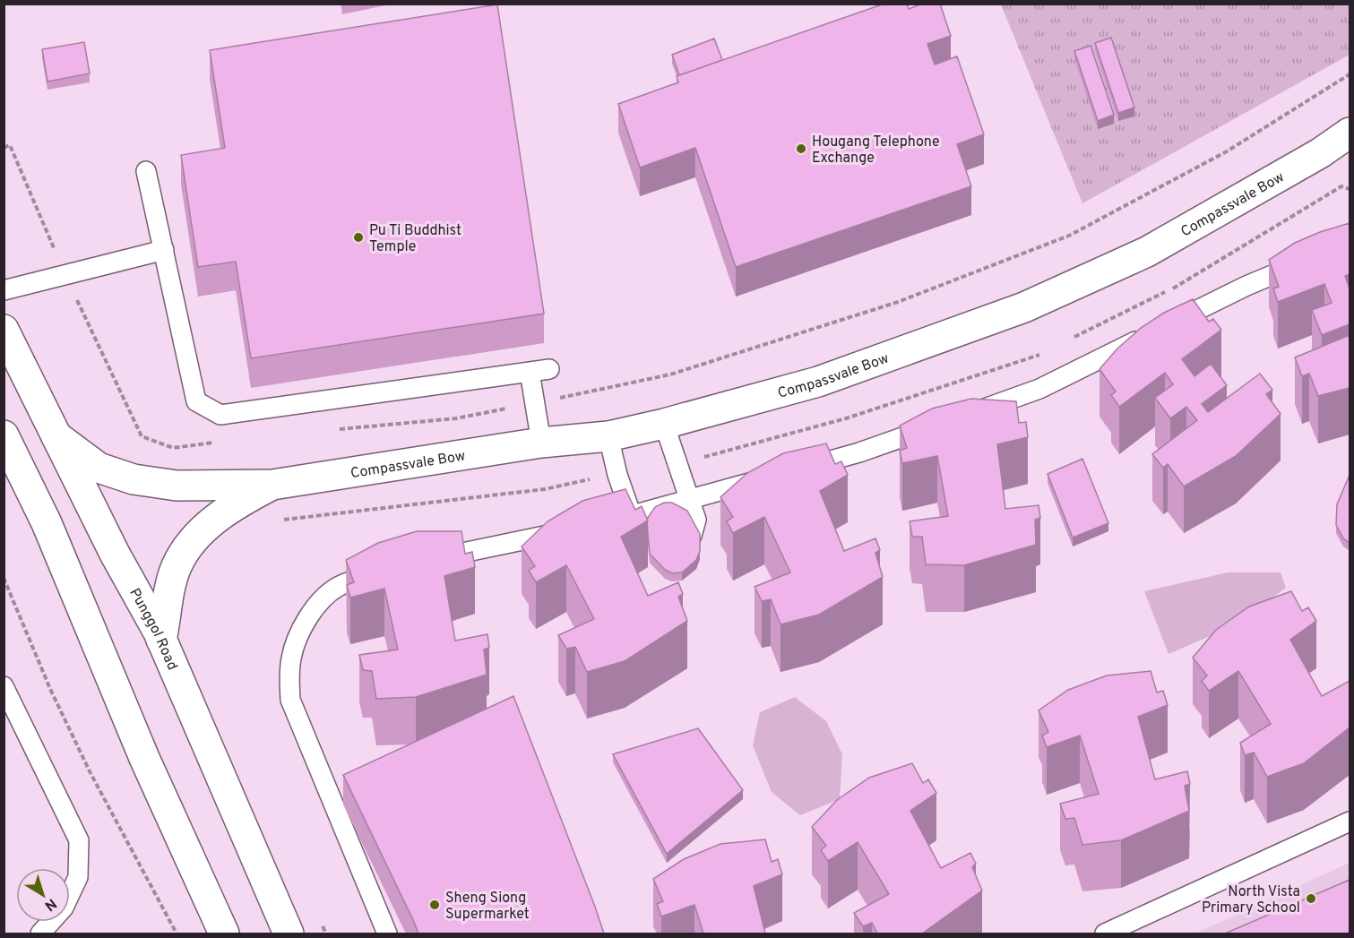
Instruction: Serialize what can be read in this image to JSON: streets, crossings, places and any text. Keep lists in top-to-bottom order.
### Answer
{
  "streets": {
    "street": ["Compassvale Bow", "Punggol Road"]
  },
  "crossings": [
    ["Compassvale Bow", "Punggol Road"]
  ],
  "places": [
    "Hougang Telephone Exchange",
    "Pu Ti Buddhist Temple",
    "North Vista Primary School",
    "Sheng Siong Supermarket"
  ],
  "north": "bottom right"
}
